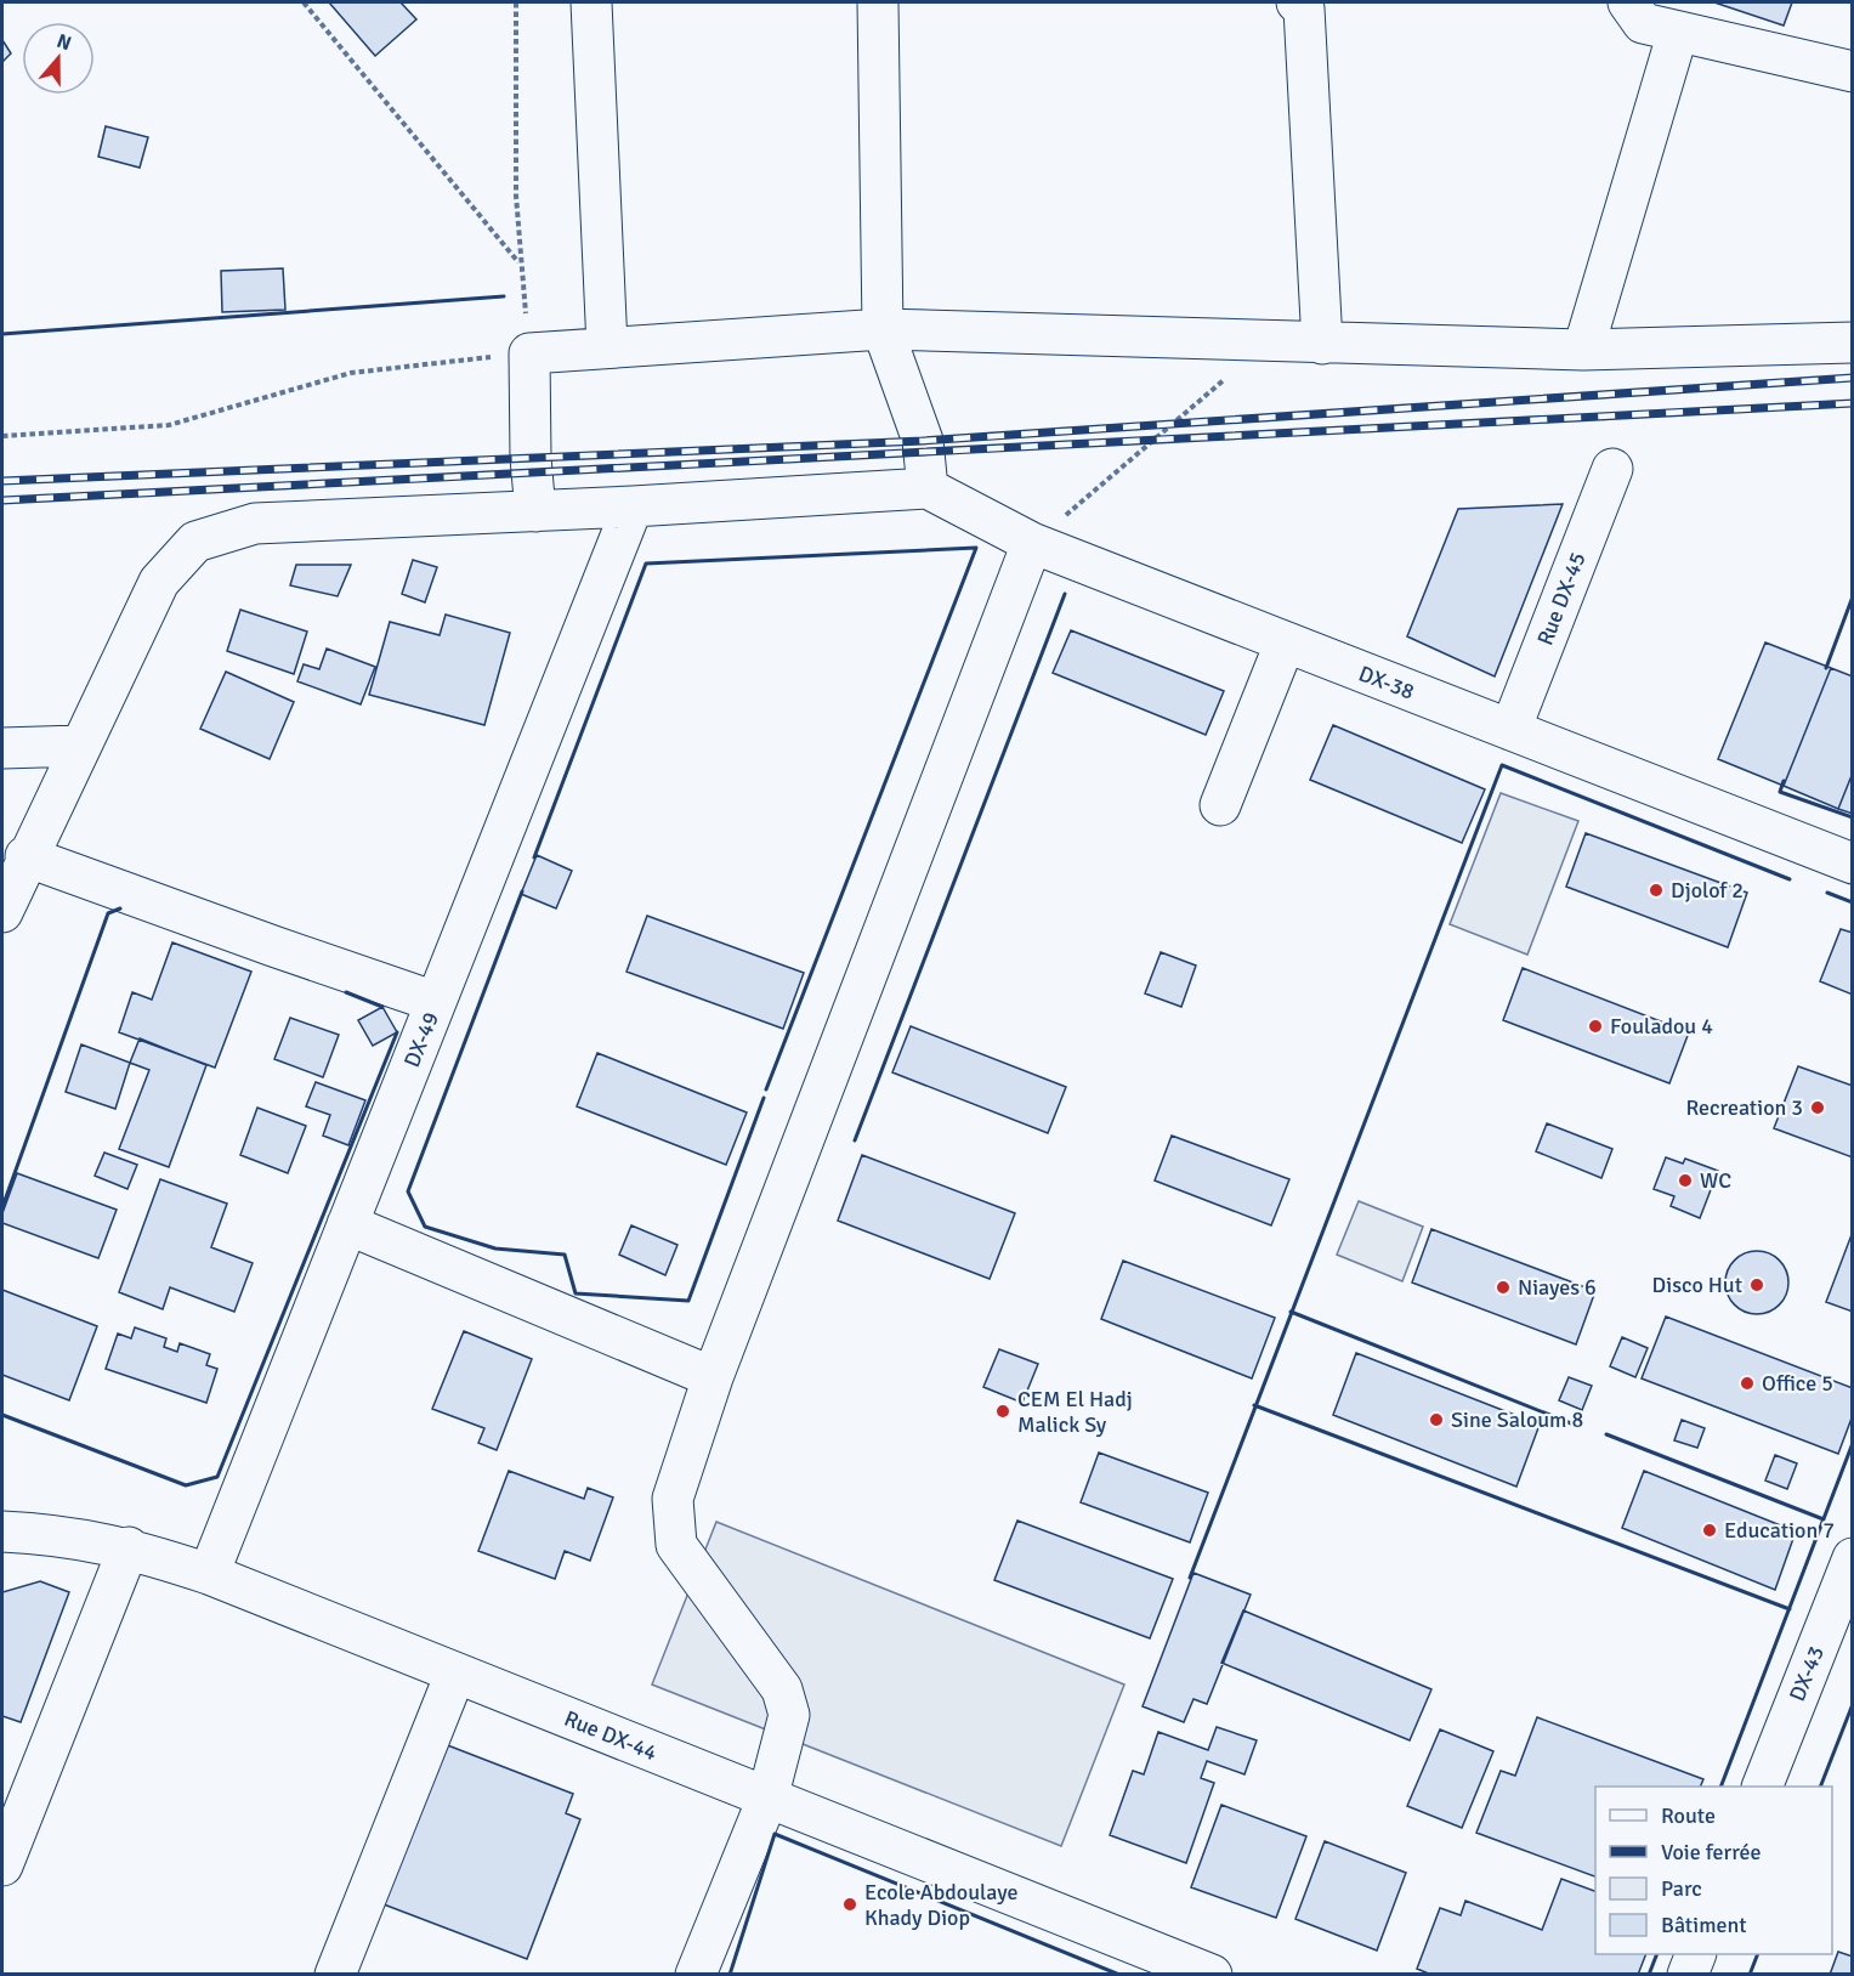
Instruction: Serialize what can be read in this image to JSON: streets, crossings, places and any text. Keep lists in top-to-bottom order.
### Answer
{
  "streets": {
    "street": [
      "Rue DX-45",
      "DX-38",
      "DX-49",
      "DX-43",
      "Rue DX-44"
    ]
  },
  "crossings": [
    ["Rue DX-45", "DX-38"],
    ["DX-49", "Rue DX-44"]
  ],
  "places": [
    "Djolof 2",
    "Fouladou 4",
    "Recreation 3",
    "WC",
    "Disco Hut",
    "Niayes 6",
    "Office 5",
    "CEM El Hadj Malick Sy",
    "Sine Saloum 8",
    "Education 7",
    "Ecole Abdoulaye Khady Diop"
  ],
  "legend": [
    "Route",
    "Voie ferrée",
    "Parc",
    "Bâtiment"
  ],
  "north": "top"
}
